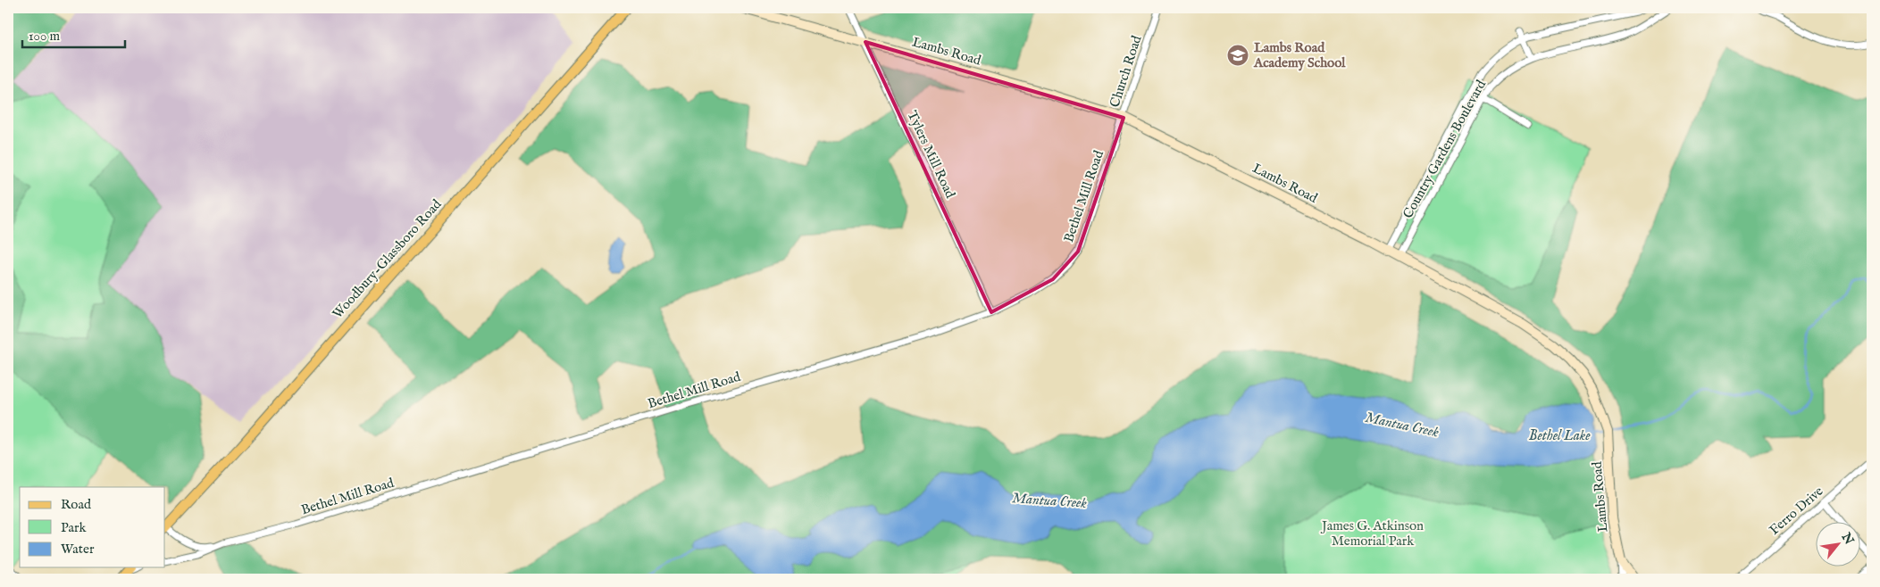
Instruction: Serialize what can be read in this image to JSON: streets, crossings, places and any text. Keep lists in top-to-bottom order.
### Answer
{
  "streets": {
    "main road": ["Lambs Road", "Woodbury-Glassboro Road"],
    "street": [
      "Church Road",
      "Country Gardens Boulevard",
      "Tylers Mill Road",
      "Bethel Mill Road",
      "Ferro Drive"
    ]
  },
  "crossings": [
    ["Lambs Road", "Church Road"],
    ["Lambs Road", "Country Gardens Boulevard"],
    ["Lambs Road", "Tylers Mill Road"],
    ["Lambs Road", "Bethel Mill Road"],
    ["Church Road", "Bethel Mill Road"],
    ["Tylers Mill Road", "Bethel Mill Road"]
  ],
  "water": ["Mantua Creek", "Bethel Lake"],
  "parks": ["James G. Atkinson Memorial Park"],
  "places": {
    "school or university": ["Lambs Road Academy School"]
  },
  "legend": ["Road", "Park", "Water"],
  "scale_bar": "100 m",
  "north": "top right"
}
